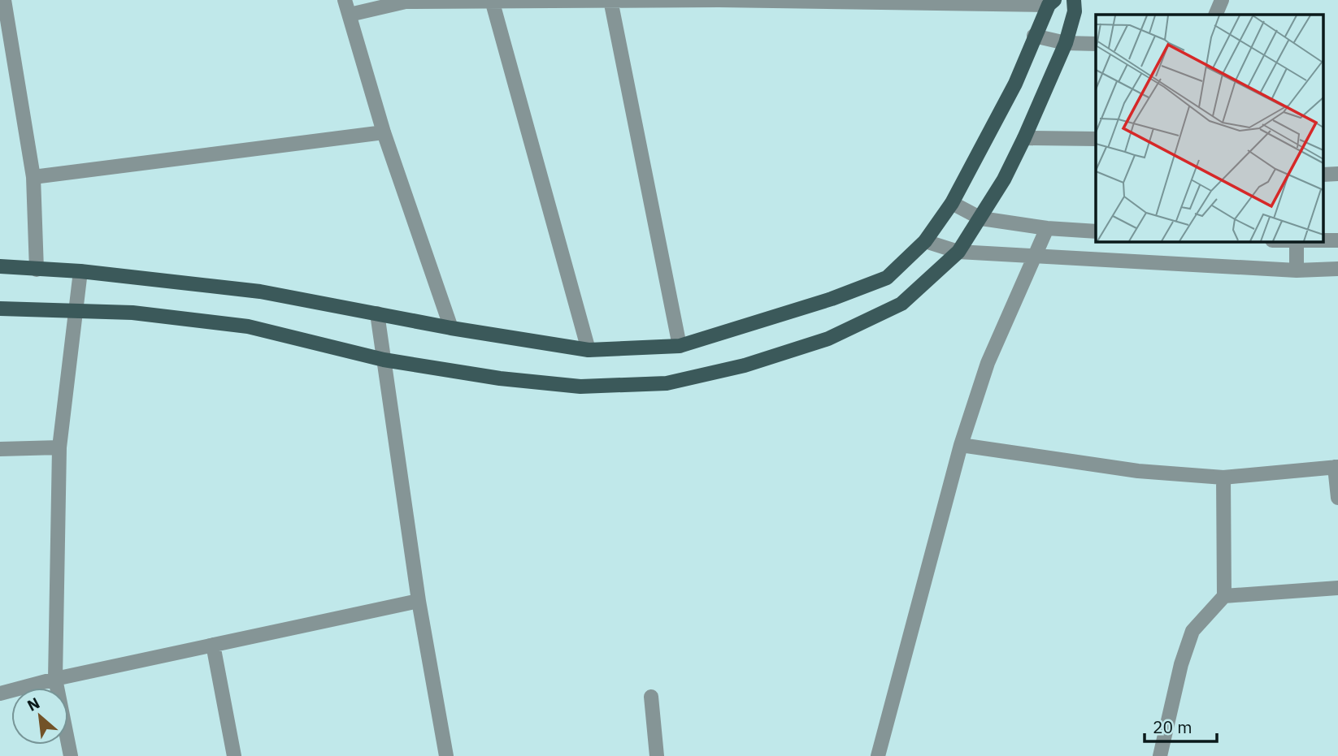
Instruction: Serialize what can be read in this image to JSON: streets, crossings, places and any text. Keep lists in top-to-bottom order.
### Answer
{
  "scale_bar": "20 m",
  "north": "top left"
}
